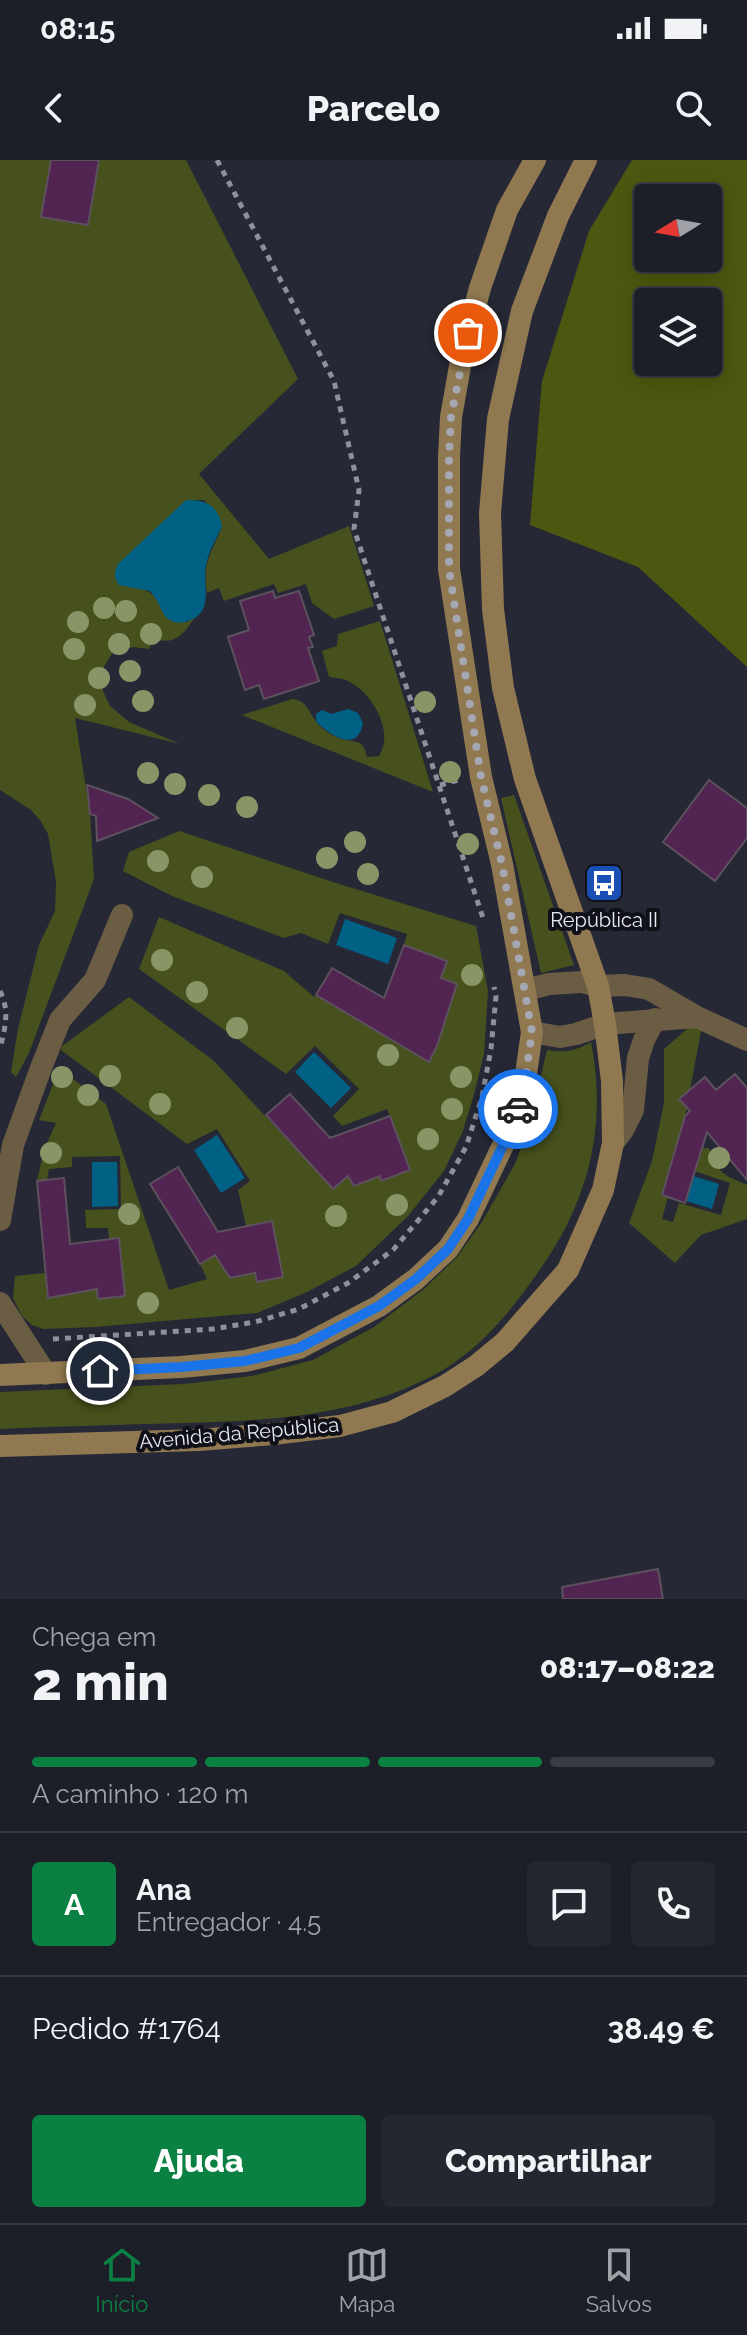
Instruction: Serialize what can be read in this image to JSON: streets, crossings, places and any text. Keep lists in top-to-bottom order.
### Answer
{
  "streets": {
    "main road": ["Avenida da República"]
  },
  "places": {
    "bus stop": ["República II"]
  },
  "north": "left",
  "page": {
    "status": "08:15",
    "header": "Parcelo",
    "heading": ["2 min", "Chega em", "08:17–08:22"],
    "panel": [
      "Ana",
      "Entregador · 4.5",
      "Pedido #1764",
      "38.49 €"
    ],
    "bar": "A caminho · 120 m",
    "round": "A",
    "buttons": ["Ajuda", "Compartilhar"],
    "tabs": ["Início", "Mapa", "Salvos"]
  }
}
